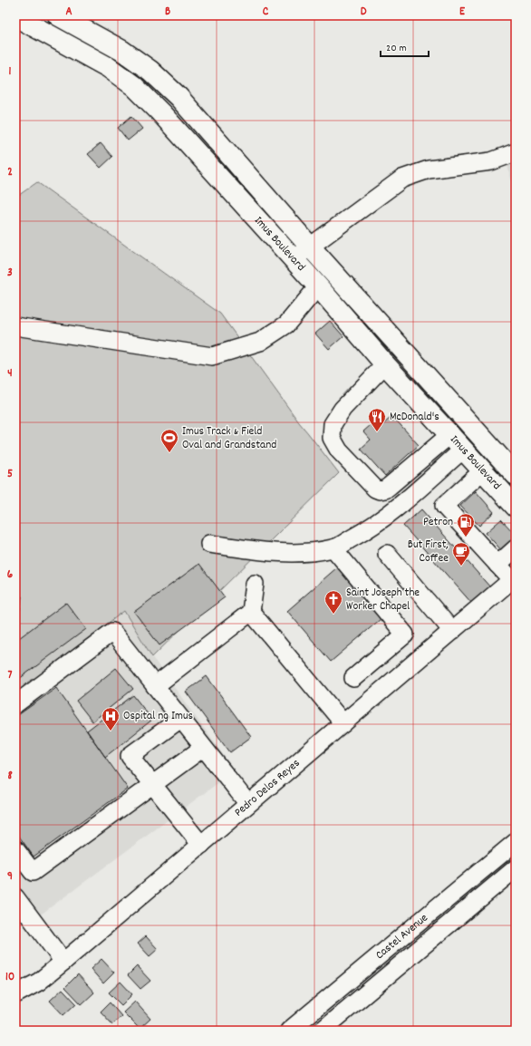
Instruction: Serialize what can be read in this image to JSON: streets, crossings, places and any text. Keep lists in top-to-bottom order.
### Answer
{
  "streets": {
    "main road": ["Imus Boulevard"],
    "street": ["Pedro Delos Reyes", "Castel Avenue"]
  },
  "places": {
    "restaurant": ["McDonald's"],
    "sports": ["Imus Track & Field Oval and Grandstand"],
    "fuel station": ["Petron"],
    "cafe": ["But First, Coffee"],
    "church": ["Saint Joseph the Worker Chapel"],
    "hospital": ["Ospital ng Imus"]
  },
  "scale_bar": "20 m",
  "grid": {
    "columns": [
      "A",
      "B",
      "C",
      "D",
      "E"
    ],
    "rows": [
      "1",
      "2",
      "3",
      "4",
      "5",
      "6",
      "7",
      "8",
      "9",
      "10"
    ]
  }
}
